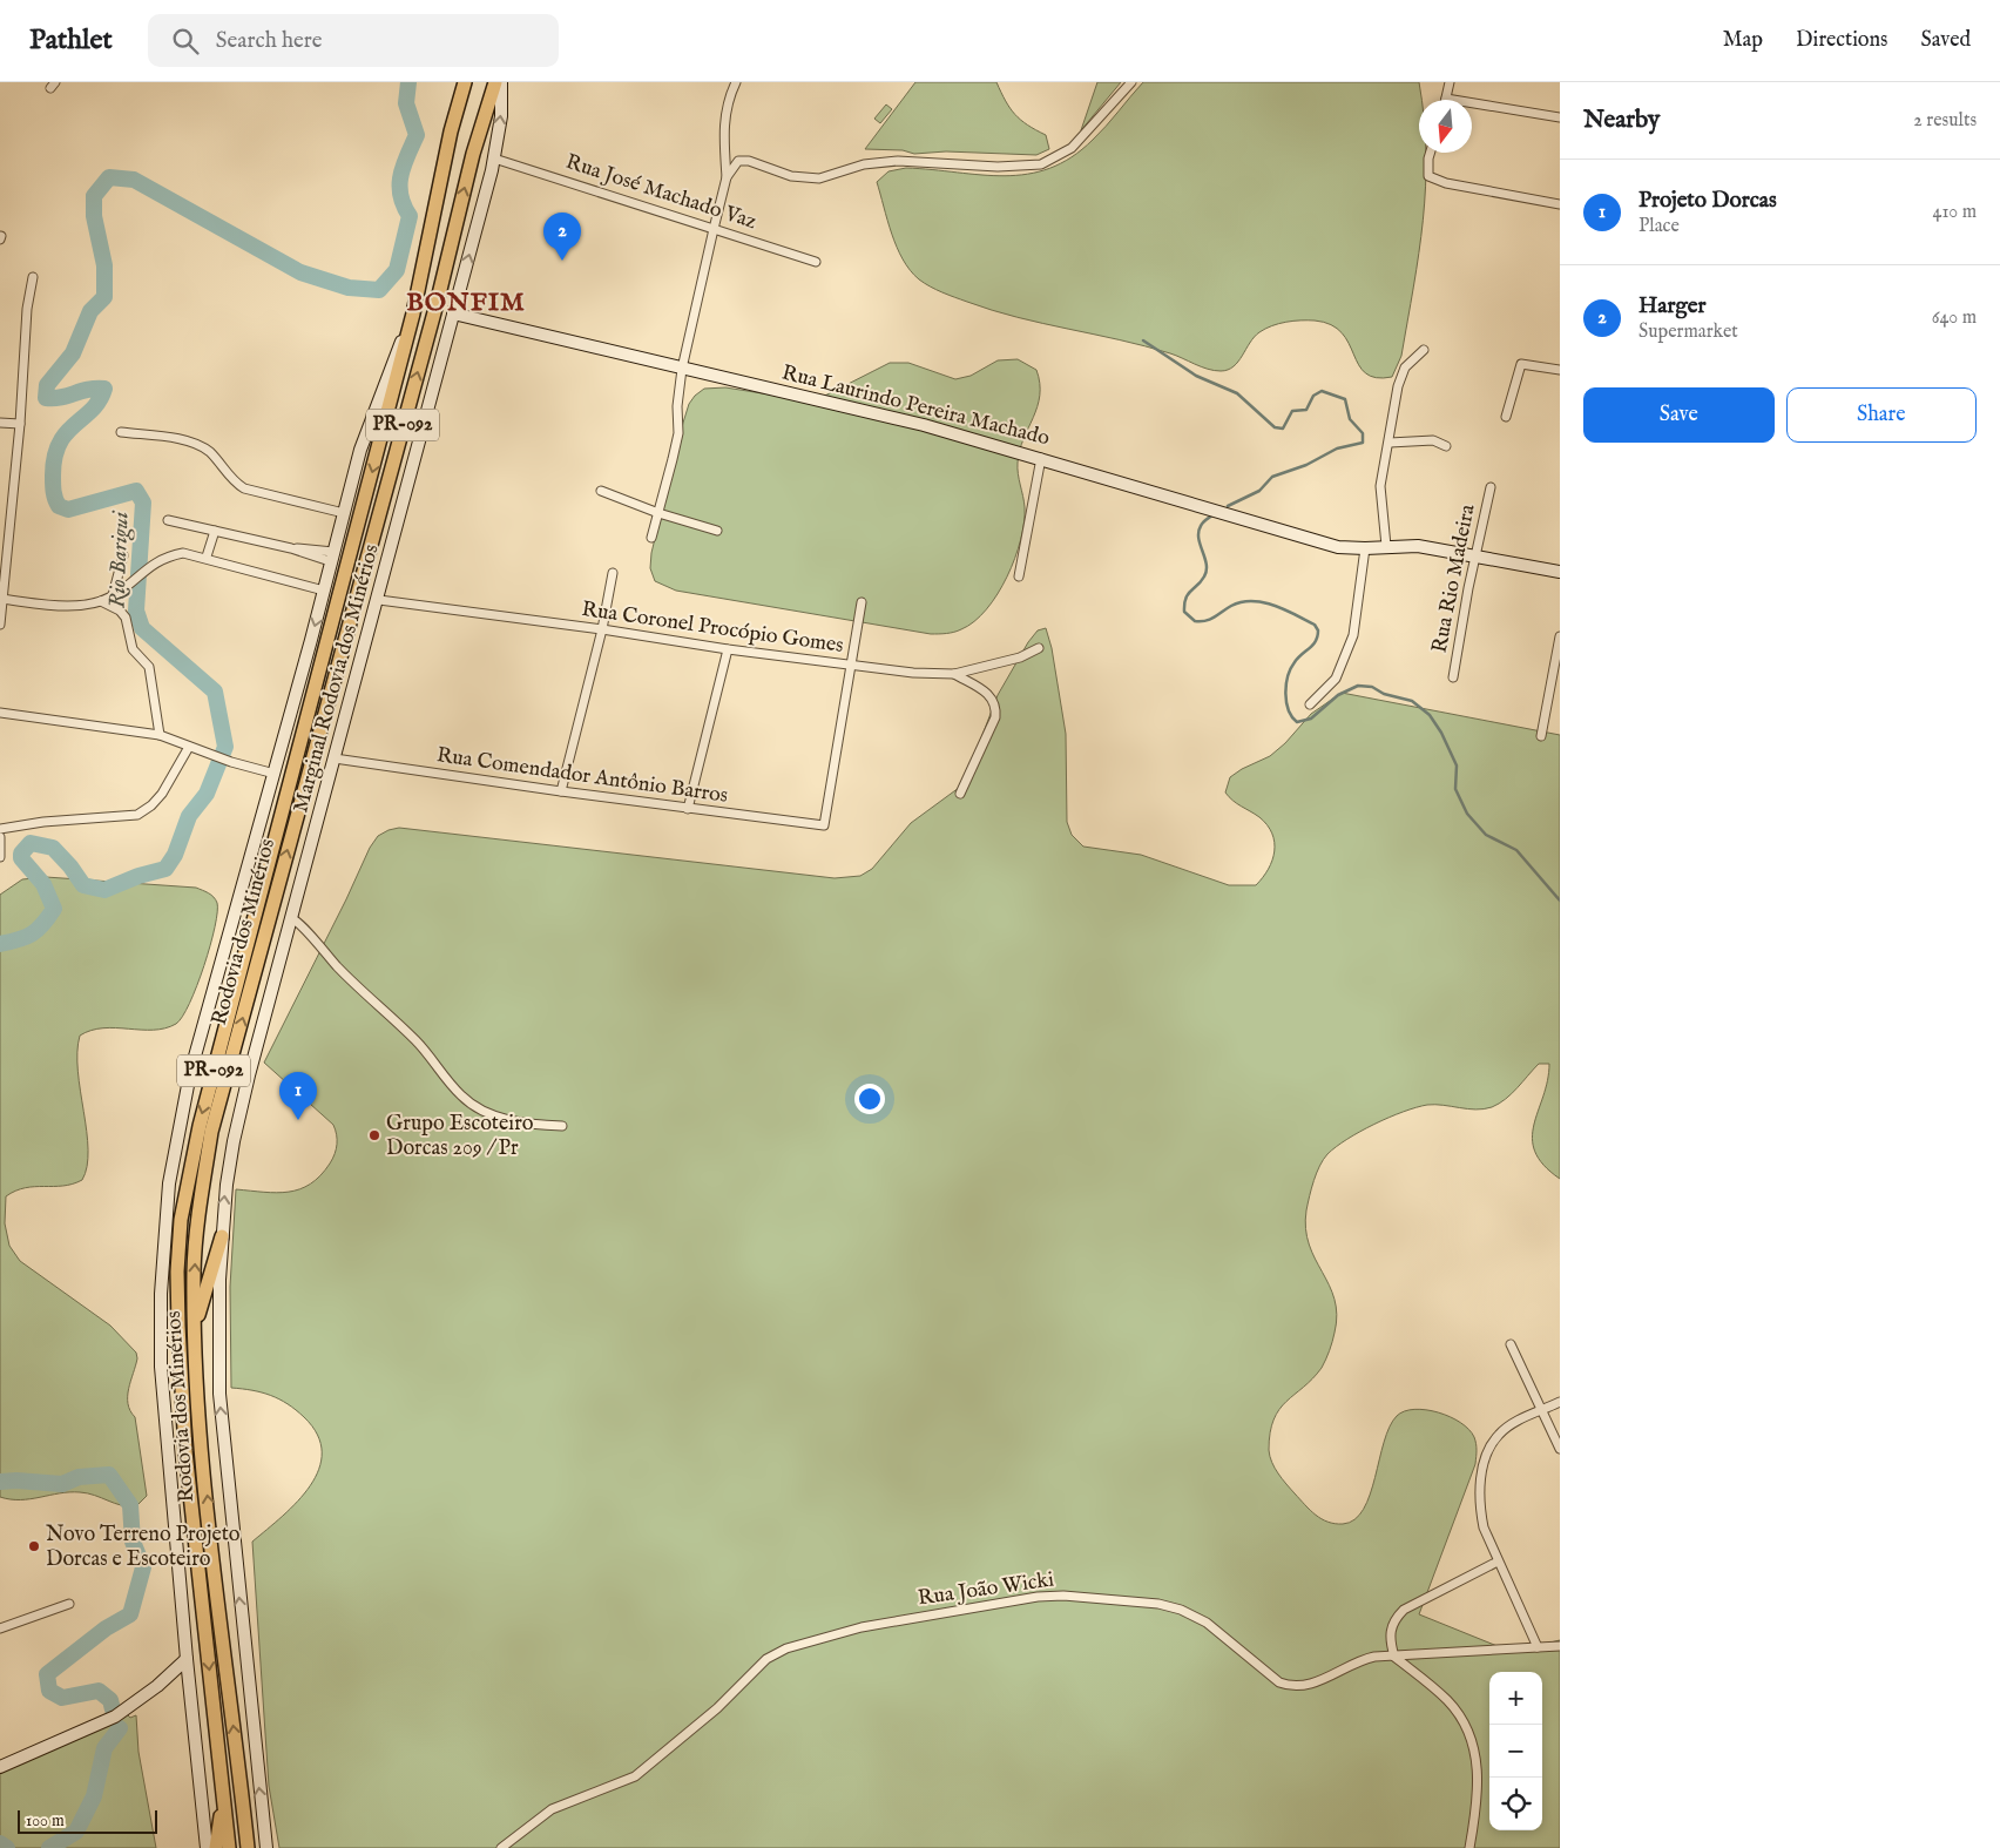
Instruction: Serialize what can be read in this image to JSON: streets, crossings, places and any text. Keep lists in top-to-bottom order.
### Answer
{
  "streets": {
    "main road": [
      "Rua Laurindo Pereira Machado",
      "PR-092",
      "Marginal Rodovia dos Minérios",
      "Rodovia dos Minérios"
    ],
    "street": [
      "Rua José Machado Vaz",
      "Rua Rio Madeira",
      "Rua Coronel Procópio Gomes",
      "Rua Comendador Antônio Barros",
      "Rua João Wicki"
    ]
  },
  "crossings": [
    ["Rua José Machado Vaz", "Marginal Rodovia dos Minérios"],
    ["Rua Laurindo Pereira Machado", "Rua Rio Madeira"],
    ["Rua Laurindo Pereira Machado", "Marginal Rodovia dos Minérios"],
    ["Rua Coronel Procópio Gomes", "Marginal Rodovia dos Minérios"],
    ["Rua Coronel Procópio Gomes", "Rua Comendador Antônio Barros"],
    ["Marginal Rodovia dos Minérios", "Rua Comendador Antônio Barros"],
    ["Marginal Rodovia dos Minérios", "Rodovia dos Minérios"]
  ],
  "districts": ["BONFIM"],
  "water": ["Rio Barigui"],
  "places": ["Grupo Escoteiro Dorcas 209 / Pr", "Novo Terreno Projeto Dorcas e Escoteiro"],
  "scale_bar": "100 m",
  "north": "bottom",
  "page": {
    "header": "Pathlet",
    "search": "Search here",
    "nav": ["Map", "Directions", "Saved"],
    "heading": ["Nearby", "2 results"],
    "list": [
      {
        "mark": "1",
        "name": "Projeto Dorcas",
        "note": "Place",
        "value": "410 m"
      },
      {
        "mark": "2",
        "name": "Harger",
        "note": "Supermarket",
        "value": "640 m"
      }
    ],
    "pins": ["2", "1"],
    "buttons": ["Save", "Share"],
    "map_buttons": ["+", "−"],
    "scale": "100 m"
  }
}
